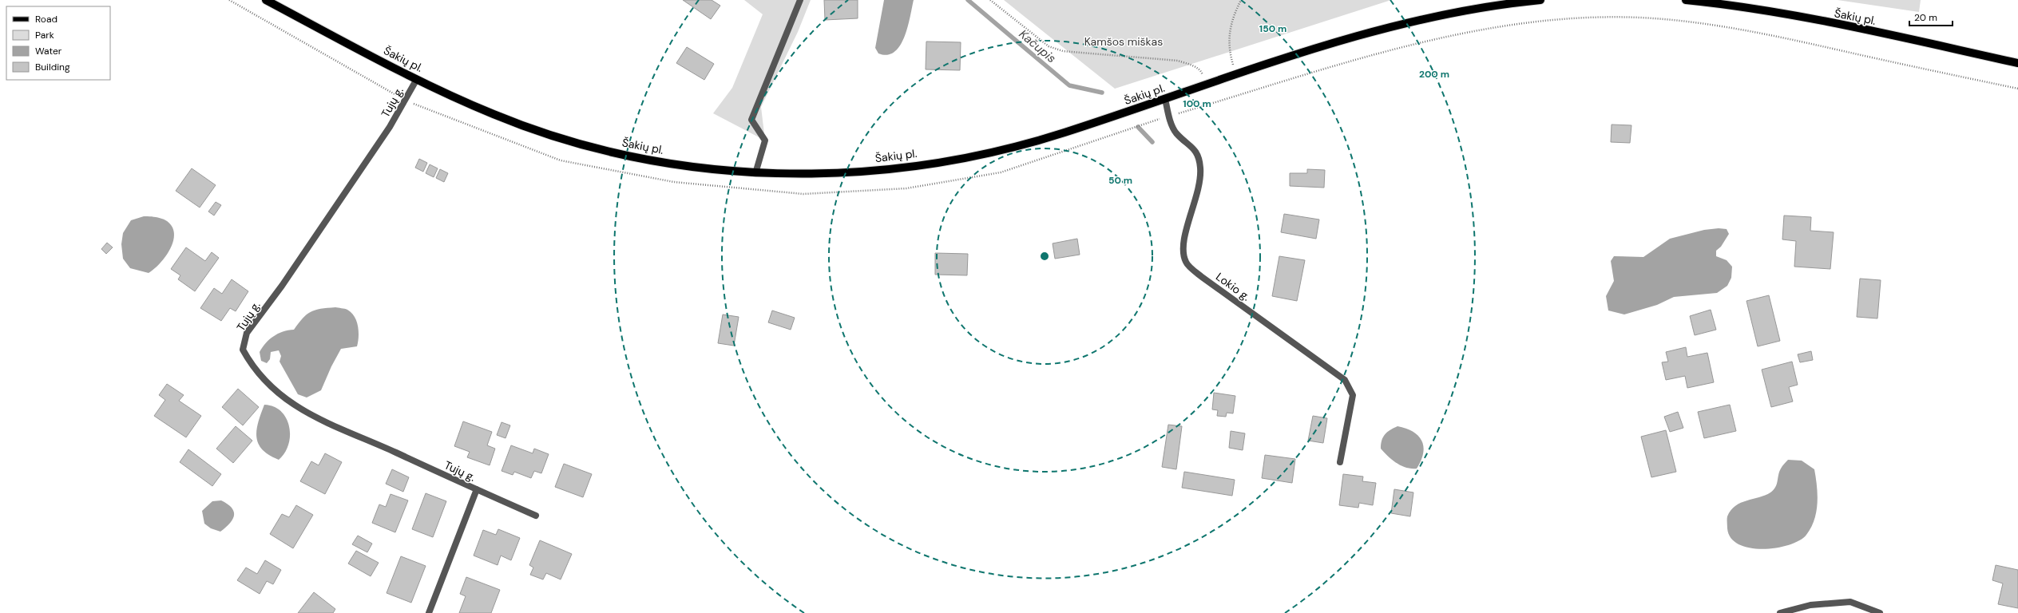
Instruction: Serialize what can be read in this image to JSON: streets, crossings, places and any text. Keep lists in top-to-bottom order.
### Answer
{
  "streets": {
    "main road": ["Šakių pl."],
    "street": ["Tujų g.", "Lokio g."]
  },
  "crossings": [
    ["Šakių pl.", "Tujų g."],
    ["Šakių pl.", "Lokio g."]
  ],
  "water": ["Kačupis"],
  "parks": ["Kamšos miškas"],
  "legend": [
    "Road",
    "Park",
    "Water",
    "Building"
  ],
  "scale_bar": "20 m",
  "rings": [
    "150 m",
    "200 m",
    "100 m",
    "50 m"
  ]
}
